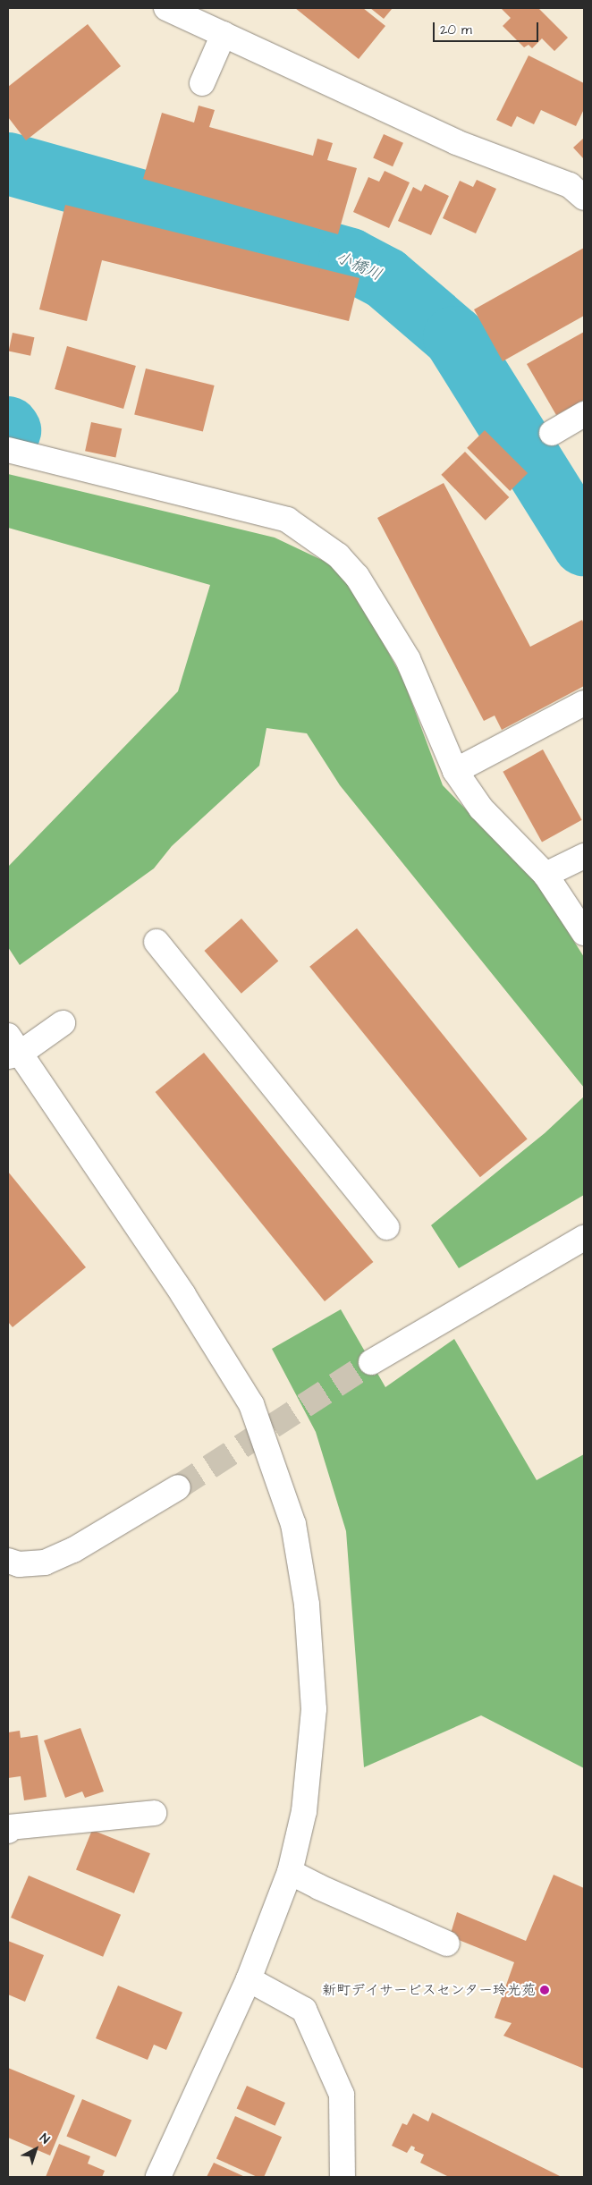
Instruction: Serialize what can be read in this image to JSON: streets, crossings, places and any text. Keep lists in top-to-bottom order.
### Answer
{
  "water": ["小橋川"],
  "places": ["新町デイサービスセンター玲光苑"],
  "scale_bar": "20 m",
  "north": "top right"
}
